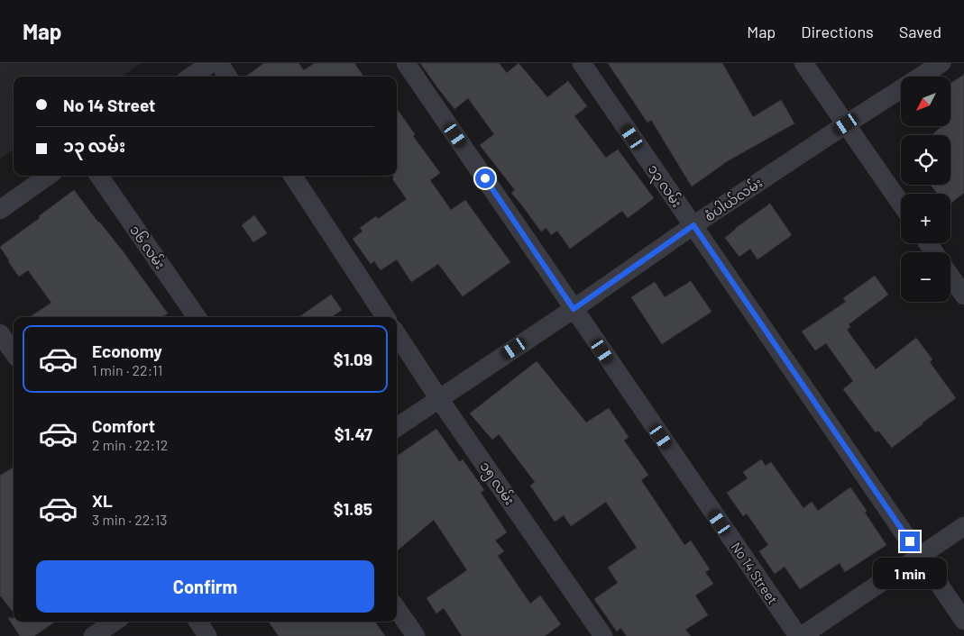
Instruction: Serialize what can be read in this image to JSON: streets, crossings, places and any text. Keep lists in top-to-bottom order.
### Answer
{
  "streets": {
    "street": [
      "၁၃ လမ်း",
      "စံပါယ်လမ်း",
      "၁၆ လမ်း",
      "၁၅ လမ်း",
      "No 14 Street"
    ]
  },
  "crossings": [
    ["၁၃ လမ်း", "စံပါယ်လမ်း"],
    ["စံပါယ်လမ်း", "၁၅ လမ်း"],
    ["စံပါယ်လမ်း", "No 14 Street"]
  ],
  "north": "bottom left",
  "page": {
    "header": "Map",
    "nav": ["Map", "Directions", "Saved"],
    "map_buttons": ["+", "−"],
    "banner": ["No 14 Street", "၁၃ လမ်း"],
    "list": [
      {
        "name": "Economy",
        "note": "1 min · 22:11",
        "value": "$1.09"
      },
      {
        "name": "Comfort",
        "note": "2 min · 22:12",
        "value": "$1.47"
      },
      {
        "name": "XL",
        "note": "3 min · 22:13",
        "value": "$1.85"
      }
    ],
    "buttons": "Confirm",
    "bubble": "1 min"
  }
}
